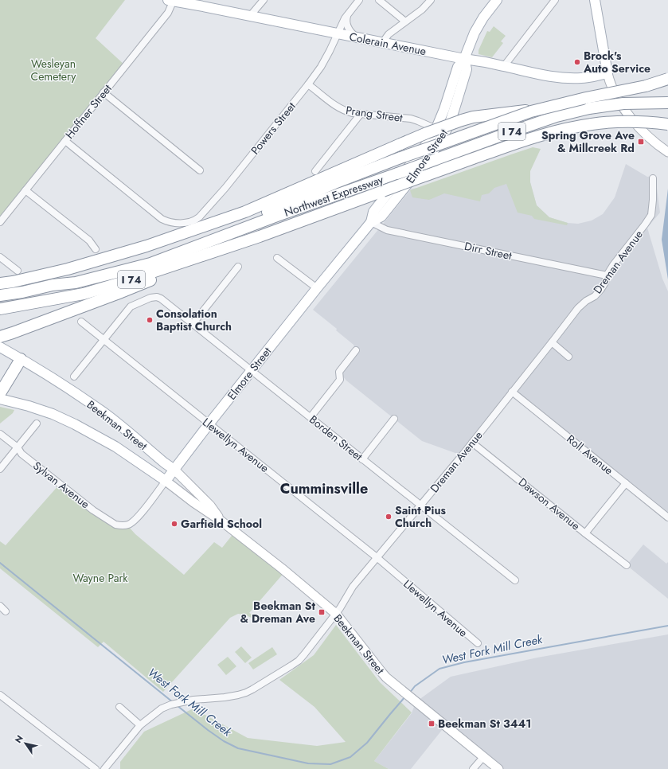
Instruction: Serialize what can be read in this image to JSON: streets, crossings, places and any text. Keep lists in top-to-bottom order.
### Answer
{
  "streets": {
    "highway": ["I 74", "Northwest Expressway"],
    "main road": ["Colerain Avenue", "Elmore Street", "Beekman Street"],
    "street": [
      "Hoffner Street",
      "Prang Street",
      "Powers Street",
      "Dirr Street",
      "Dreman Avenue",
      "Borden Street",
      "Llewellyn Avenue",
      "Roll Avenue",
      "Sylvan Avenue",
      "Dawson Avenue"
    ]
  },
  "crossings": [
    ["Colerain Avenue", "Hoffner Street"],
    ["Colerain Avenue", "Powers Street"],
    ["Colerain Avenue", "Elmore Street"],
    ["Hoffner Street", "Powers Street"],
    ["Prang Street", "Powers Street"],
    ["Prang Street", "Elmore Street"],
    ["Elmore Street", "Dirr Street"],
    ["Elmore Street", "Beekman Street"],
    ["Elmore Street", "Borden Street"],
    ["Elmore Street", "Llewellyn Avenue"],
    ["Elmore Street", "Sylvan Avenue"],
    ["Dirr Street", "Dreman Avenue"],
    ["Dreman Avenue", "Beekman Street"],
    ["Dreman Avenue", "Borden Street"],
    ["Dreman Avenue", "Llewellyn Avenue"],
    ["Dreman Avenue", "Roll Avenue"],
    ["Dreman Avenue", "Dawson Avenue"],
    ["Borden Street", "Llewellyn Avenue"]
  ],
  "districts": ["Cumminsville"],
  "water": ["West Fork Mill Creek"],
  "parks": ["Wesleyan Cemetery", "Wayne Park"],
  "places": {
    "other": [
      "Brock's Auto Service",
      "Consolation Baptist Church",
      "Saint Pius Church",
      "Garfield School"
    ],
    "transit": ["Spring Grove Ave & Millcreek Rd", "Beekman St & Dreman Ave", "Beekman St 3441"]
  },
  "north": "top left"
}
